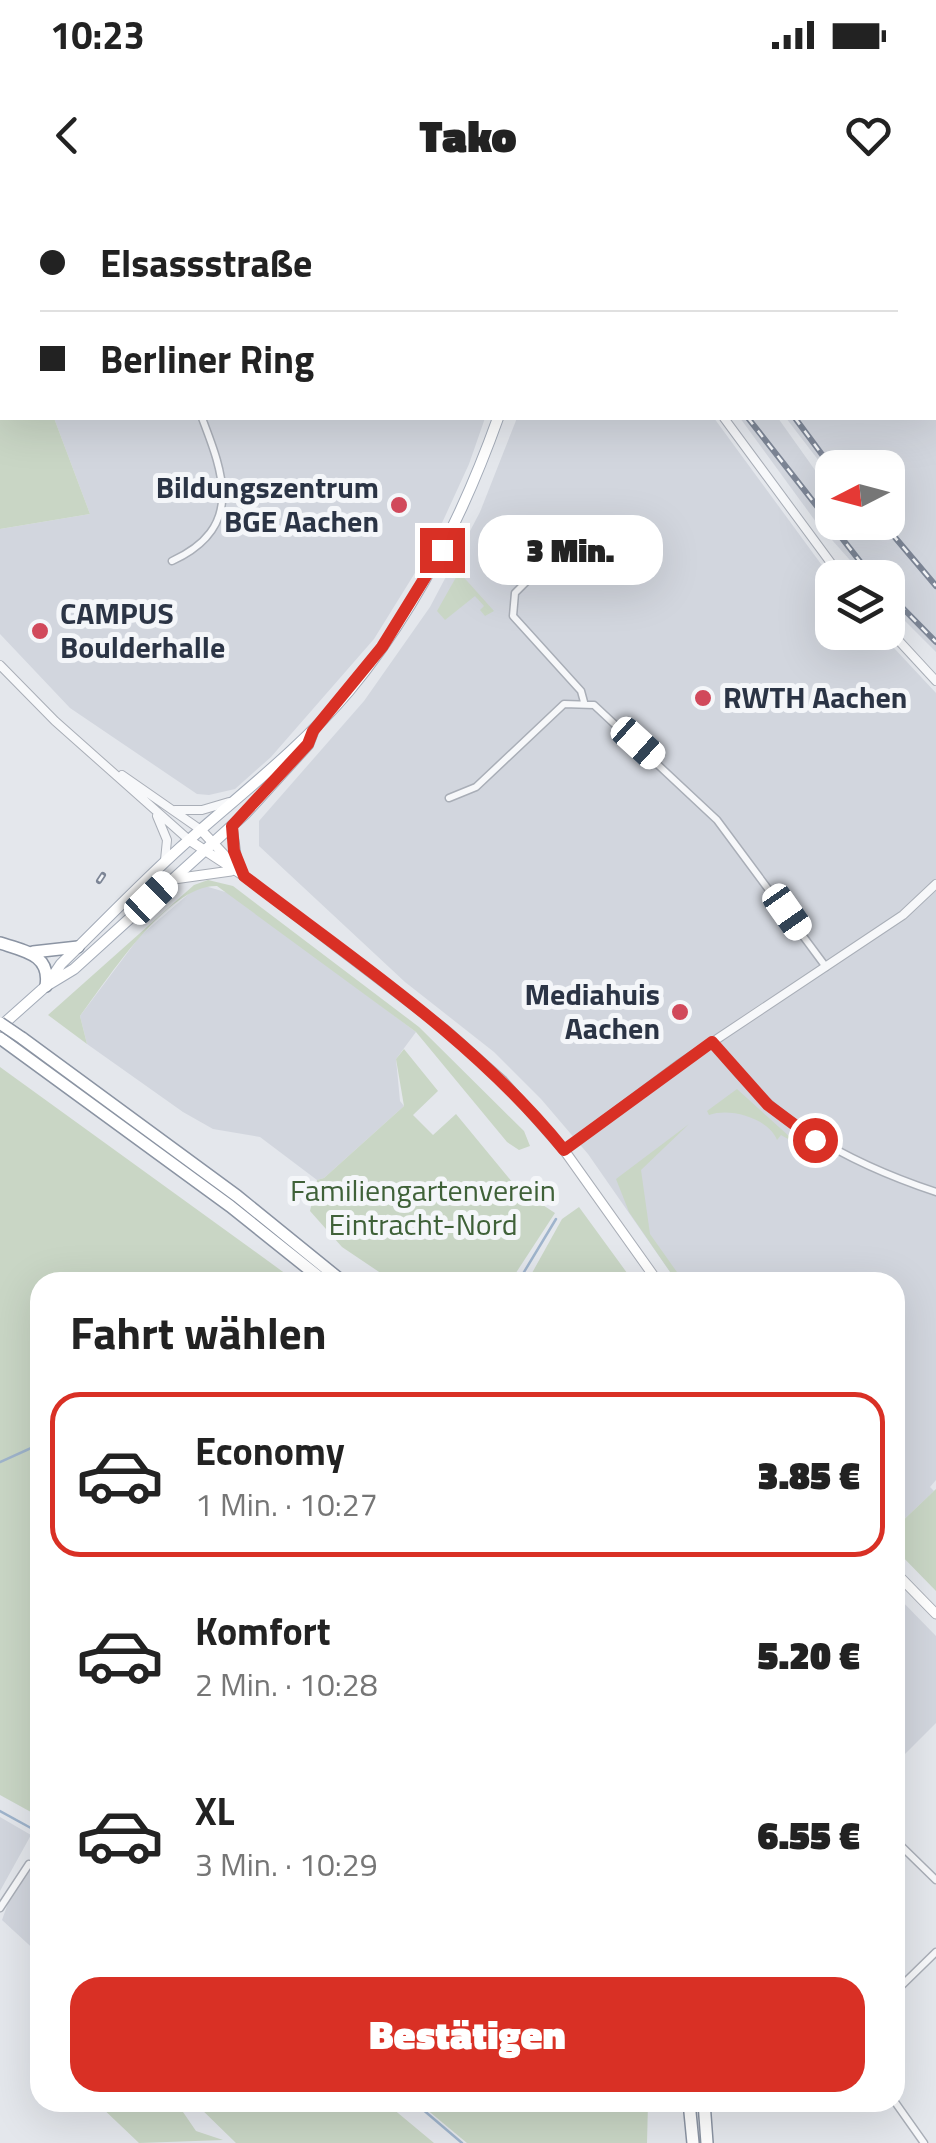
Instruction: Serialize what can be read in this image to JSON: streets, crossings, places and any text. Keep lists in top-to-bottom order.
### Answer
{
  "parks": ["Familiengartenverein Eintracht-Nord"],
  "places": [
    "Bildungszentrum BGE Aachen",
    "CAMPUS Boulderhalle",
    "RWTH Aachen",
    "Mediahuis Aachen"
  ],
  "north": "left",
  "page": {
    "status": "10:23",
    "header": "Tako",
    "banner": ["Elsassstraße", "Berliner Ring"],
    "bubble": "3 Min.",
    "heading": "Fahrt wählen",
    "list": [
      {
        "name": "Economy",
        "note": "1 Min. · 10:27",
        "value": "3.85 €"
      },
      {
        "name": "Komfort",
        "note": "2 Min. · 10:28",
        "value": "5.20 €"
      },
      {
        "name": "XL",
        "note": "3 Min. · 10:29",
        "value": "6.55 €"
      }
    ],
    "buttons": "Bestätigen"
  }
}
